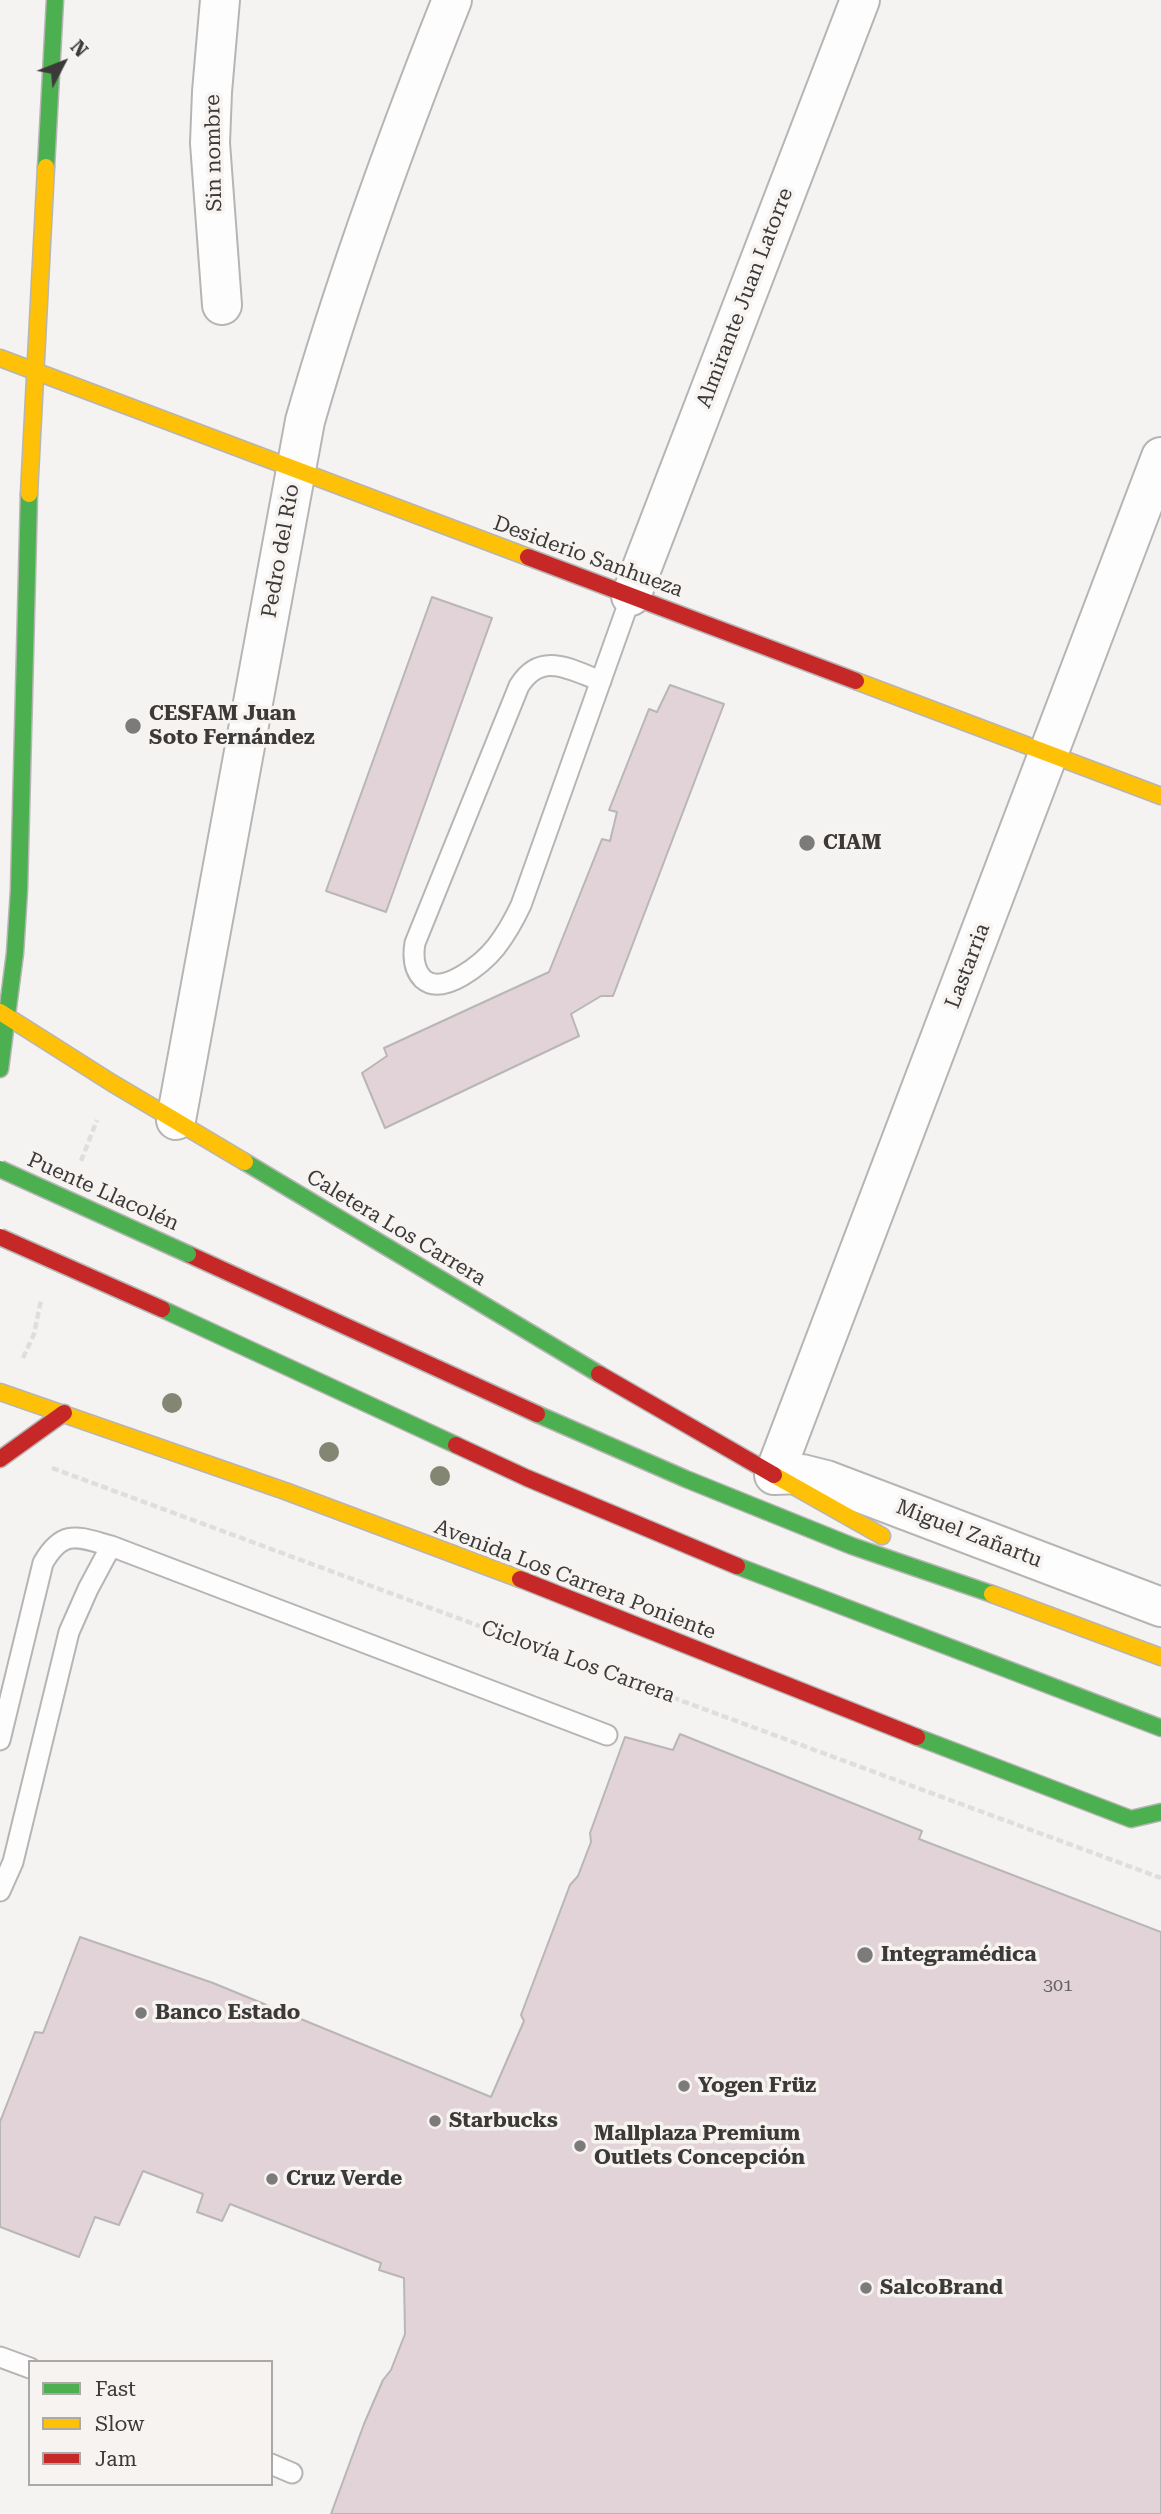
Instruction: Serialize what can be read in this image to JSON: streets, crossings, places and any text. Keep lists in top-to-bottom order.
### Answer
{
  "streets": {
    "street": [
      "Sin nombre",
      "Almirante Juan Latorre",
      "Pedro del Río",
      "Desiderio Sanhueza",
      "Lastarria",
      "Puente Llacolén",
      "Caletera Los Carrera",
      "Miguel Zañartu",
      "Avenida Los Carrera Poniente"
    ],
    "path": ["Ciclovía Los Carrera"]
  },
  "crossings": [
    ["Almirante Juan Latorre", "Desiderio Sanhueza"],
    ["Pedro del Río", "Desiderio Sanhueza"],
    ["Pedro del Río", "Caletera Los Carrera"],
    ["Desiderio Sanhueza", "Lastarria"],
    ["Lastarria", "Caletera Los Carrera"],
    ["Lastarria", "Miguel Zañartu"],
    ["Puente Llacolén", "Caletera Los Carrera"],
    ["Caletera Los Carrera", "Miguel Zañartu"]
  ],
  "places": [
    "CESFAM Juan Soto Fernández",
    "CIAM",
    "Integramédica",
    "Banco Estado",
    "Yogen Früz",
    "Starbucks",
    "Mallplaza Premium Outlets Concepción",
    "Cruz Verde",
    "SalcoBrand"
  ],
  "house_numbers": ["301"],
  "legend": ["Fast", "Slow", "Jam"],
  "north": "top right"
}
